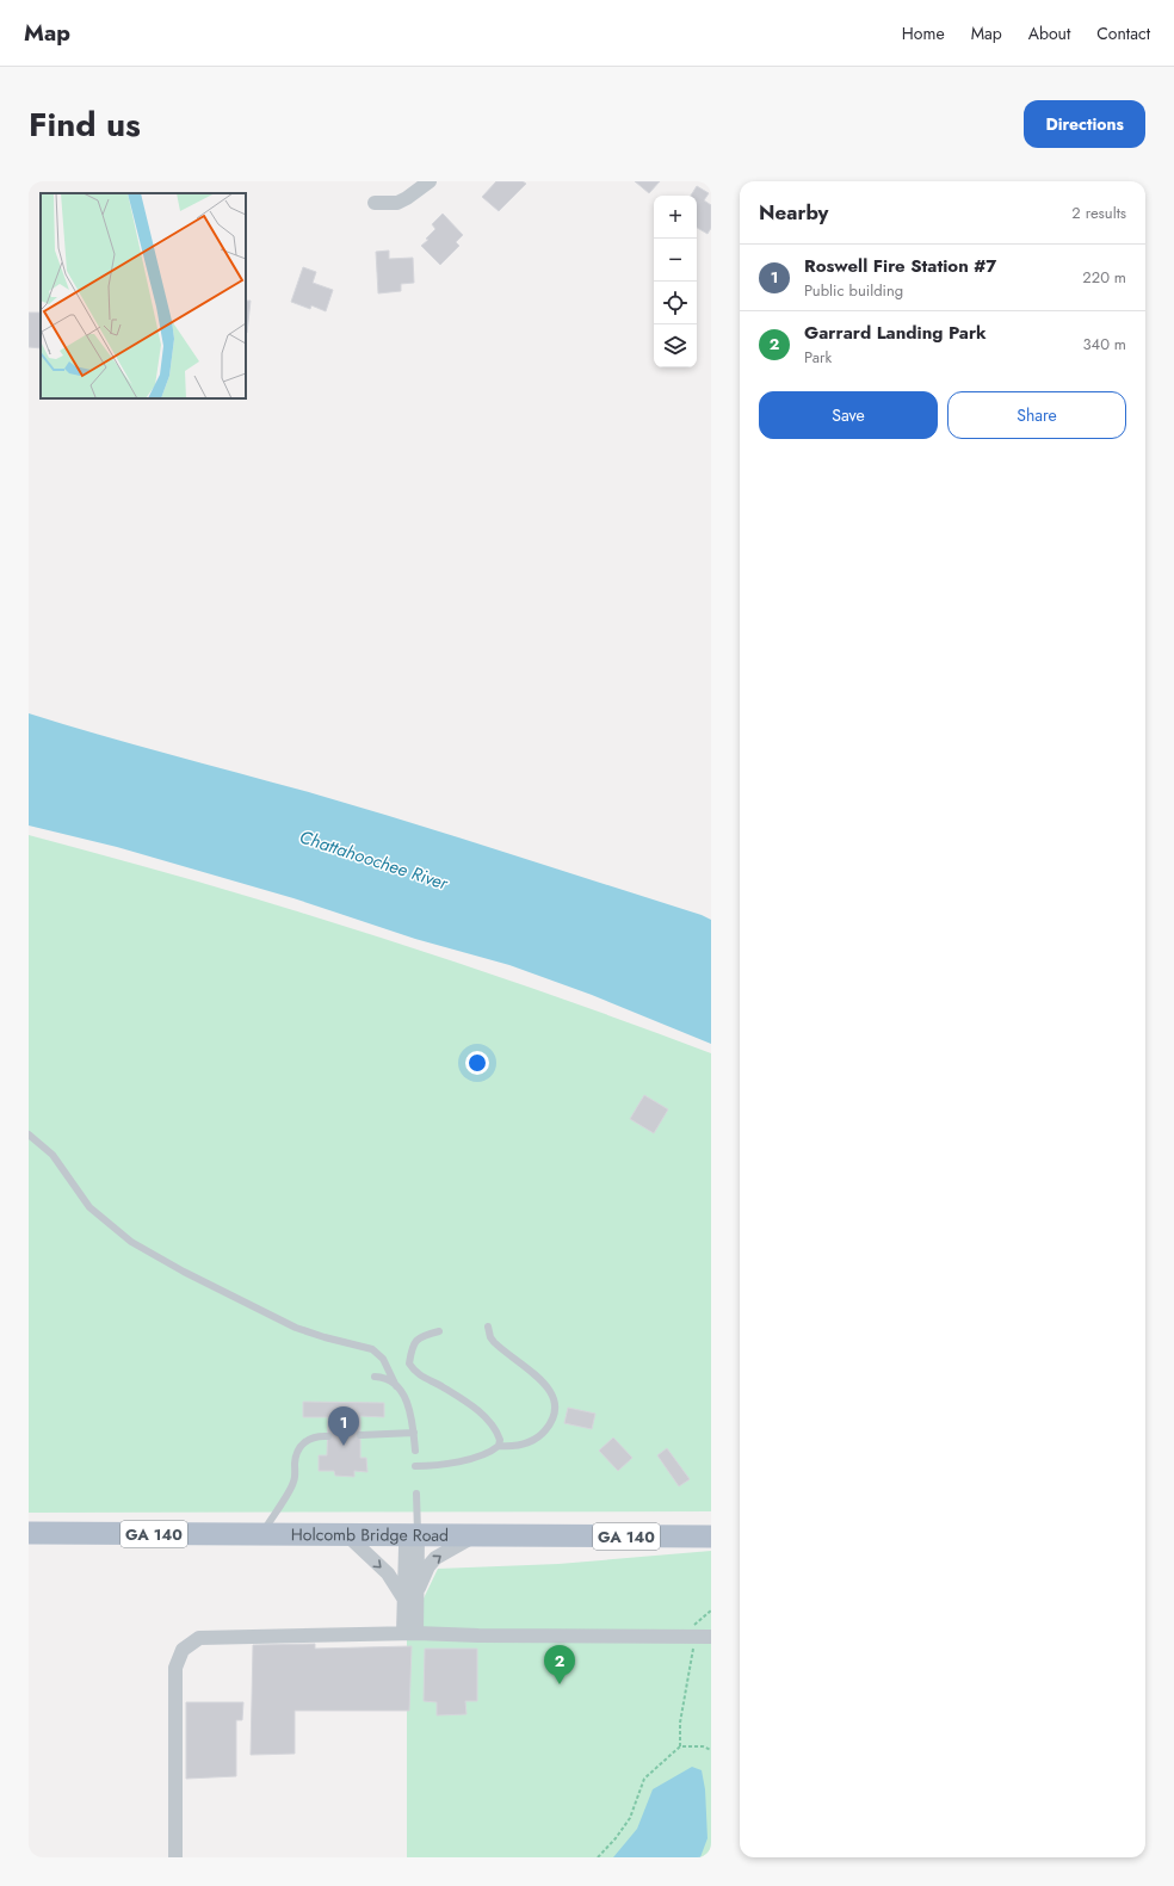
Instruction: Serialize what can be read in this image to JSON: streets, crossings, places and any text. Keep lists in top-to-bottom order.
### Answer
{
  "streets": {
    "main road": ["GA 140", "Holcomb Bridge Road"]
  },
  "water": ["Chattahoochee River"],
  "page": {
    "header": "Map",
    "nav": [
      "Home",
      "Map",
      "About",
      "Contact"
    ],
    "title": "Find us",
    "buttons": [
      "Directions",
      ["Save", "Share"]
    ],
    "heading": ["Nearby", "2 results"],
    "map_buttons": ["+", "−"],
    "list": [
      {
        "mark": "1",
        "name": "Roswell Fire Station #7",
        "note": "Public building",
        "value": "220 m"
      },
      {
        "mark": "2",
        "name": "Garrard Landing Park",
        "note": "Park",
        "value": "340 m"
      }
    ],
    "pins": ["1", "2"]
  }
}
